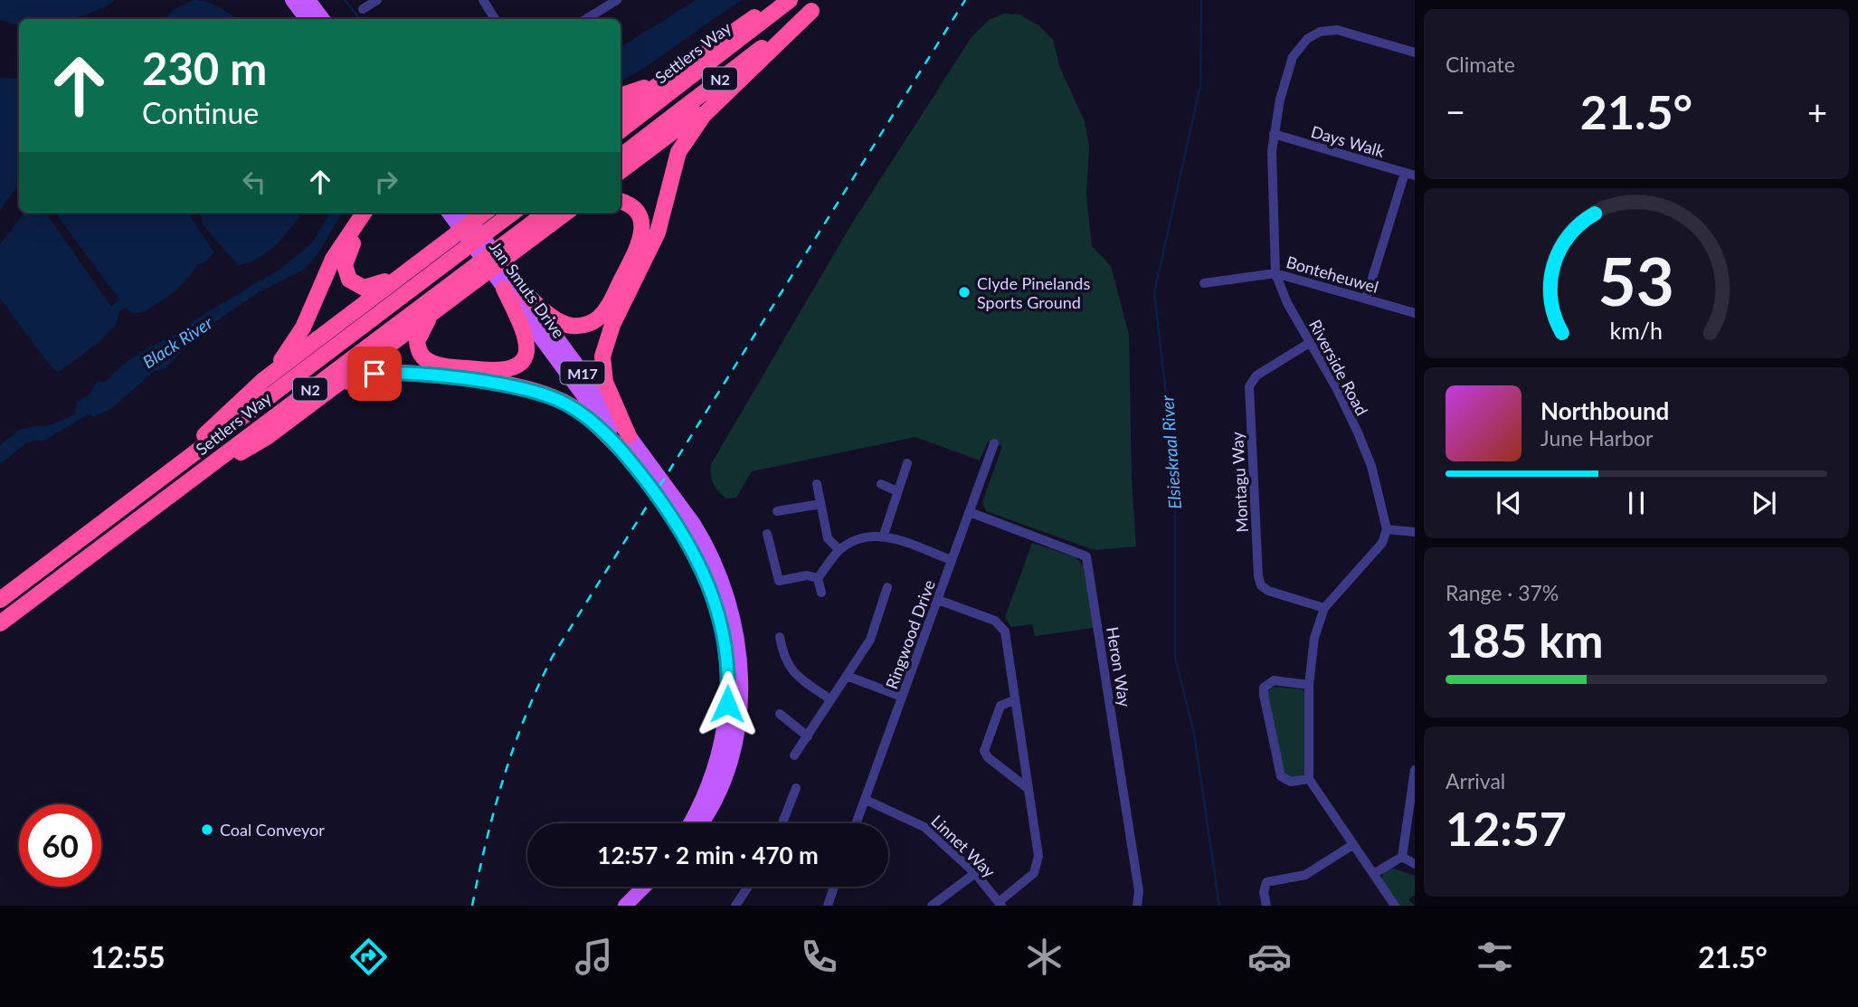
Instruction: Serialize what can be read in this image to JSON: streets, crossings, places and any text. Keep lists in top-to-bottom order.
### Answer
{
  "streets": {
    "highway": ["Settlers Way", "N2"],
    "main road": ["Jan Smuts Drive", "M17"],
    "street": [
      "Days Walk",
      "Bonteheuwel",
      "Riverside Road",
      "Montagu Way",
      "Ringwood Drive",
      "Heron Way",
      "Linnet Way"
    ]
  },
  "crossings": [
    ["Days Walk", "Riverside Road"],
    ["Bonteheuwel", "Riverside Road"],
    ["Riverside Road", "Montagu Way"],
    ["Ringwood Drive", "Heron Way"],
    ["Ringwood Drive", "Linnet Way"]
  ],
  "water": ["Black River", "Elsieskraal River"],
  "places": ["Clyde Pinelands Sports Ground", "Coal Conveyor"],
  "page": {
    "tile": [
      "Climate",
      ["Range · 37%", "185 km"],
      ["Arrival", "12:57"]
    ],
    "turn": ["230 m", "Continue"],
    "heat": ["−", "21.5°", "+"],
    "song": ["Northbound", "June Harbor"],
    "limit": "60",
    "trip": "12:57 · 2 min · 470 m",
    "tabs": ["12:55", "21.5°"],
    "gauge": ["53", "km/h"]
  }
}
